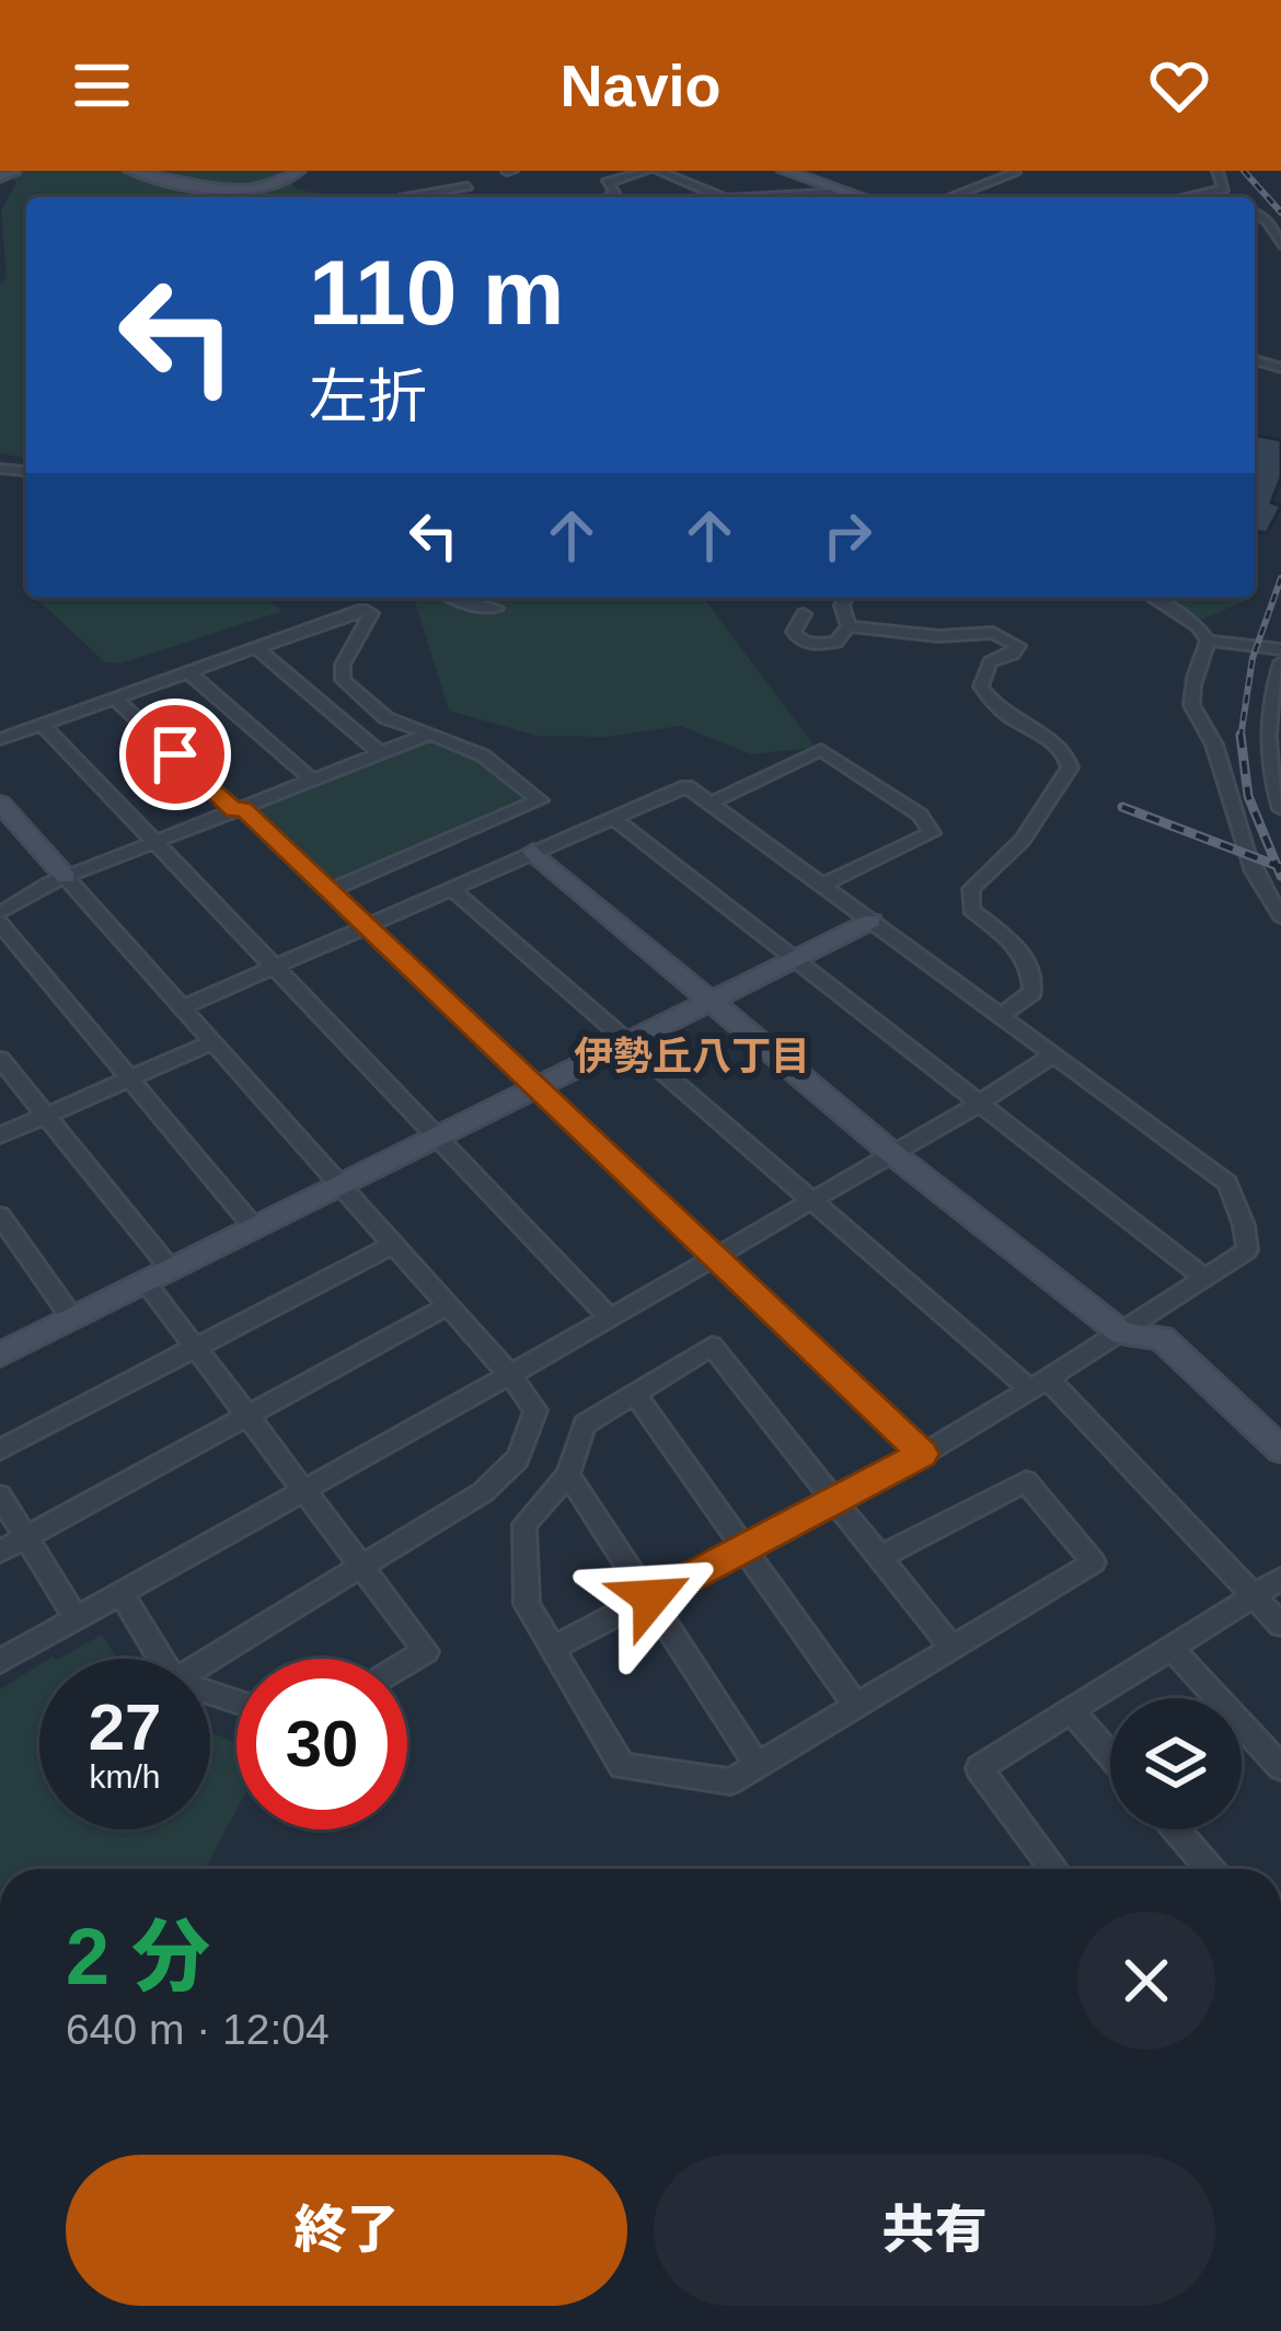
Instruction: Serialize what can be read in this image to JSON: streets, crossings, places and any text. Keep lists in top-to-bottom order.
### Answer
{
  "districts": ["伊勢丘八丁目"],
  "page": {
    "header": "Navio",
    "turn": ["110 m", "左折"],
    "speed": "27 km/h",
    "limit": "30",
    "heading": ["2 分", "640 m · 12:04"],
    "buttons": ["終了", "共有"]
  }
}
